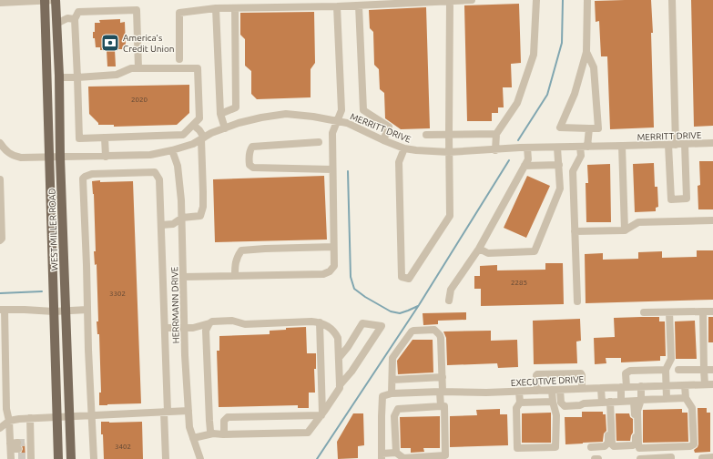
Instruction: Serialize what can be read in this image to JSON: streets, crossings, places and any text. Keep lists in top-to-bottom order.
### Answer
{
  "streets": {
    "main road": ["WEST MILLER ROAD"],
    "street": ["MERRITT DRIVE", "HERRMANN DRIVE", "EXECUTIVE DRIVE"]
  },
  "crossings": [
    ["MERRITT DRIVE", "WEST MILLER ROAD"],
    ["MERRITT DRIVE", "HERRMANN DRIVE"]
  ],
  "places": {
    "bank": ["America's Credit Union"]
  },
  "house_numbers": [
    "2020",
    "2285",
    "3302",
    "3402"
  ]
}
